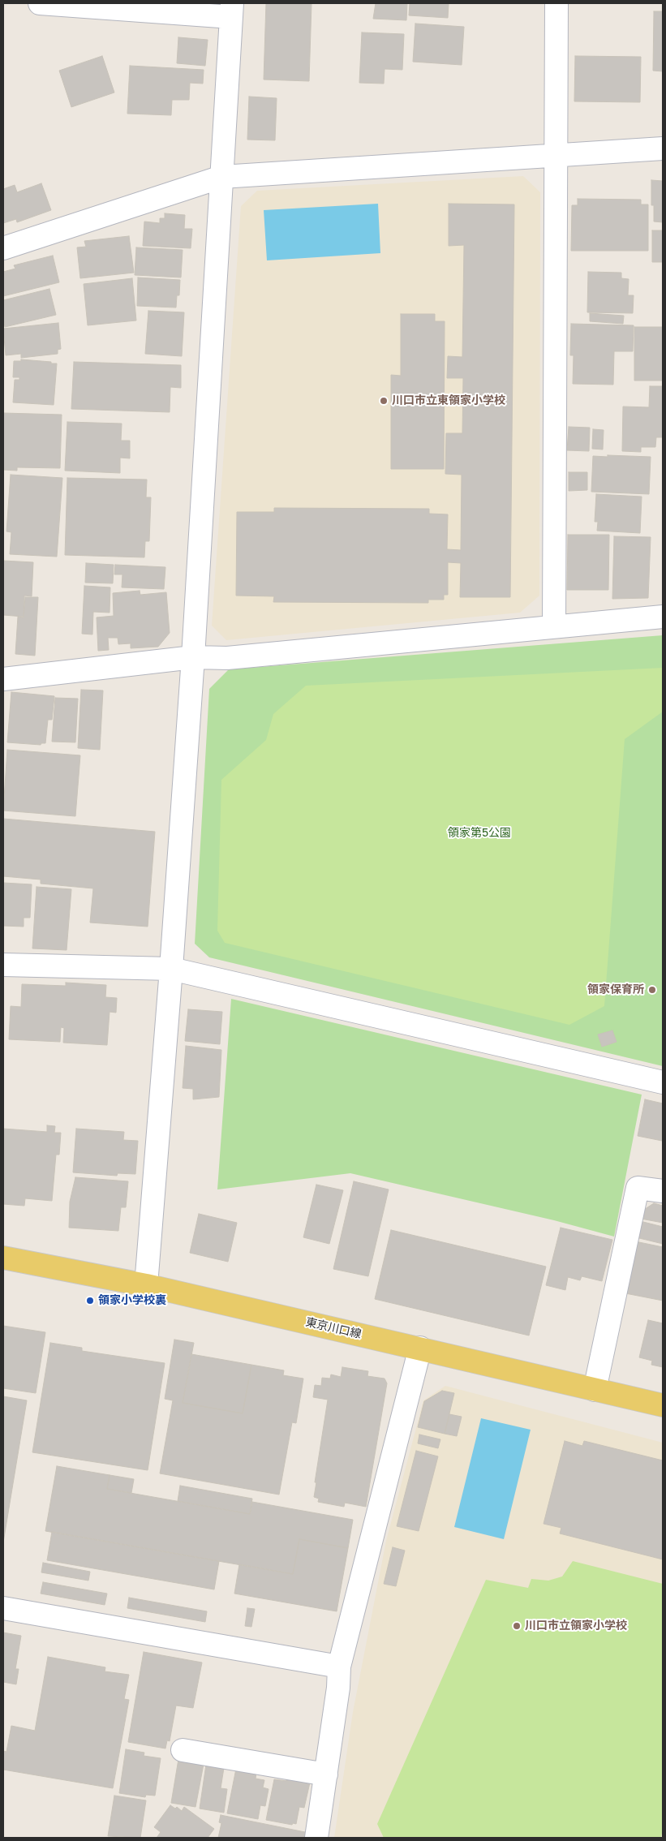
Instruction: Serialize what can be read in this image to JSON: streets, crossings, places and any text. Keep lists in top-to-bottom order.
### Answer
{
  "streets": {
    "main road": ["東京川口線"]
  },
  "parks": ["領家第5公園"],
  "places": [
    "川口市立東領家小学校",
    "領家保育所",
    "領家小学校裏",
    "川口市立領家小学校"
  ]
}
